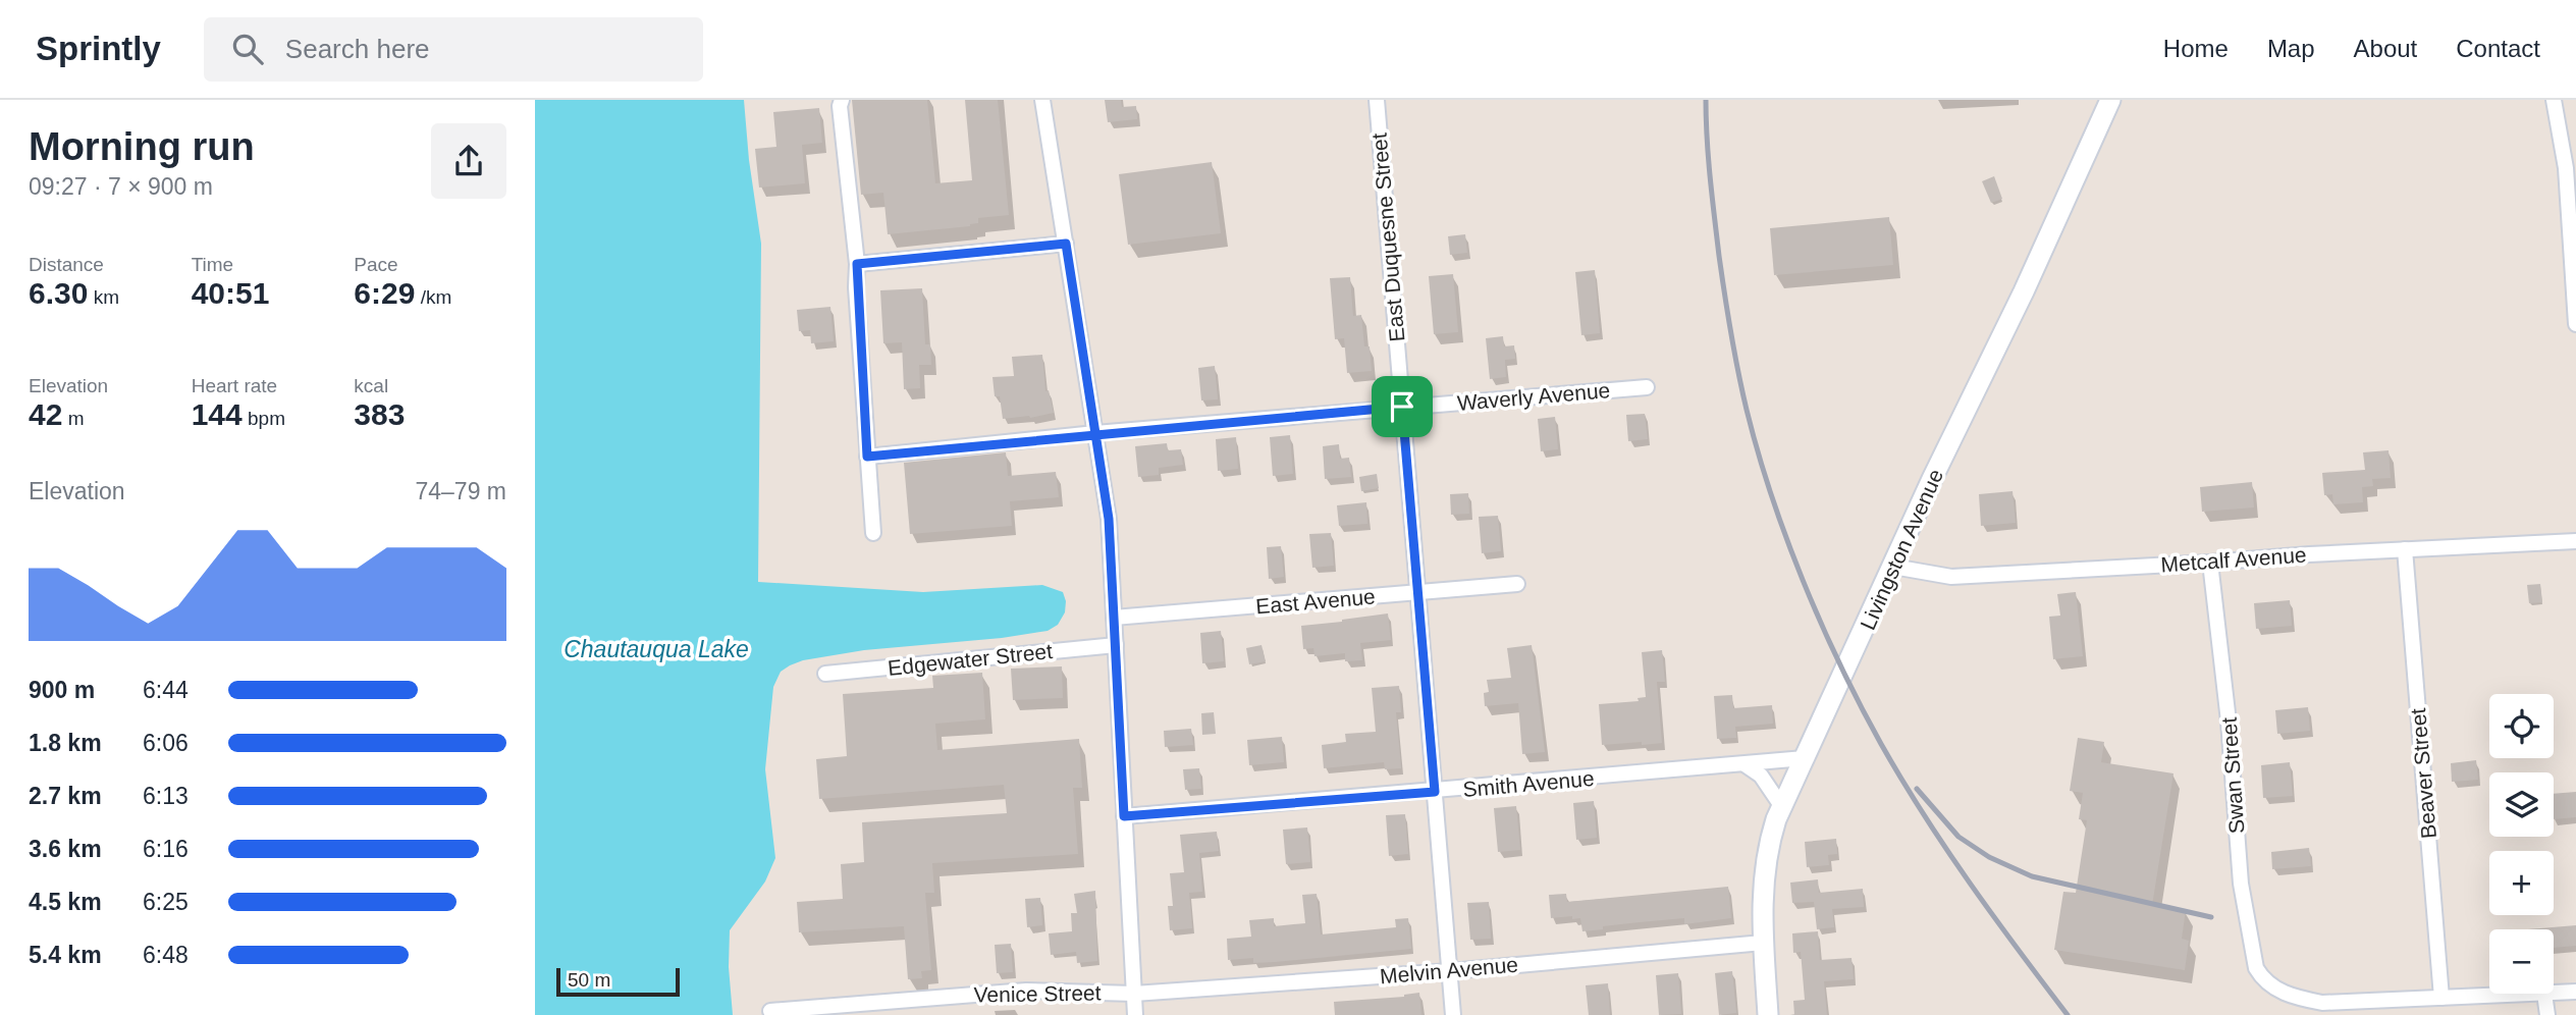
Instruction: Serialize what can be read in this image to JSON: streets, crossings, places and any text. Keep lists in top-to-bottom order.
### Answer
{
  "streets": {
    "street": [
      "East Duquesne Street",
      "Waverly Avenue",
      "Livingston Avenue",
      "Metcalf Avenue",
      "East Avenue",
      "Edgewater Street",
      "Beaver Street",
      "Swan Street",
      "Smith Avenue",
      "Melvin Avenue",
      "Venice Street"
    ]
  },
  "crossings": [
    ["East Duquesne Street", "Waverly Avenue"],
    ["East Duquesne Street", "East Avenue"],
    ["East Duquesne Street", "Smith Avenue"],
    ["East Duquesne Street", "Melvin Avenue"],
    ["Livingston Avenue", "Metcalf Avenue"],
    ["Livingston Avenue", "Smith Avenue"],
    ["Livingston Avenue", "Melvin Avenue"],
    ["Metcalf Avenue", "Beaver Street"],
    ["Metcalf Avenue", "Swan Street"],
    ["Beaver Street", "Swan Street"],
    ["Melvin Avenue", "Venice Street"]
  ],
  "water": ["Chautauqua Lake"],
  "scale_bar": "50 m",
  "page": {
    "header": "Sprintly",
    "search": "Search here",
    "nav": [
      "Home",
      "Map",
      "About",
      "Contact"
    ],
    "heading": ["Morning run", "09:27 · 7 × 900 m"],
    "stats": [
      ["Distance", "6.30 km"],
      ["Time", "40:51"],
      ["Pace", "6:29 /km"],
      ["Elevation", "42 m"],
      ["Heart rate", "144 bpm"],
      ["kcal", "383"]
    ],
    "chart": ["Elevation", "74–79 m"],
    "list": [
      {
        "name": "900 m",
        "note": "6:44"
      },
      {
        "name": "1.8 km",
        "note": "6:06"
      },
      {
        "name": "2.7 km",
        "note": "6:13"
      },
      {
        "name": "3.6 km",
        "note": "6:16"
      },
      {
        "name": "4.5 km",
        "note": "6:25"
      },
      {
        "name": "5.4 km",
        "note": "6:48"
      }
    ],
    "map_buttons": ["+", "−"],
    "scale": "50 m"
  }
}
